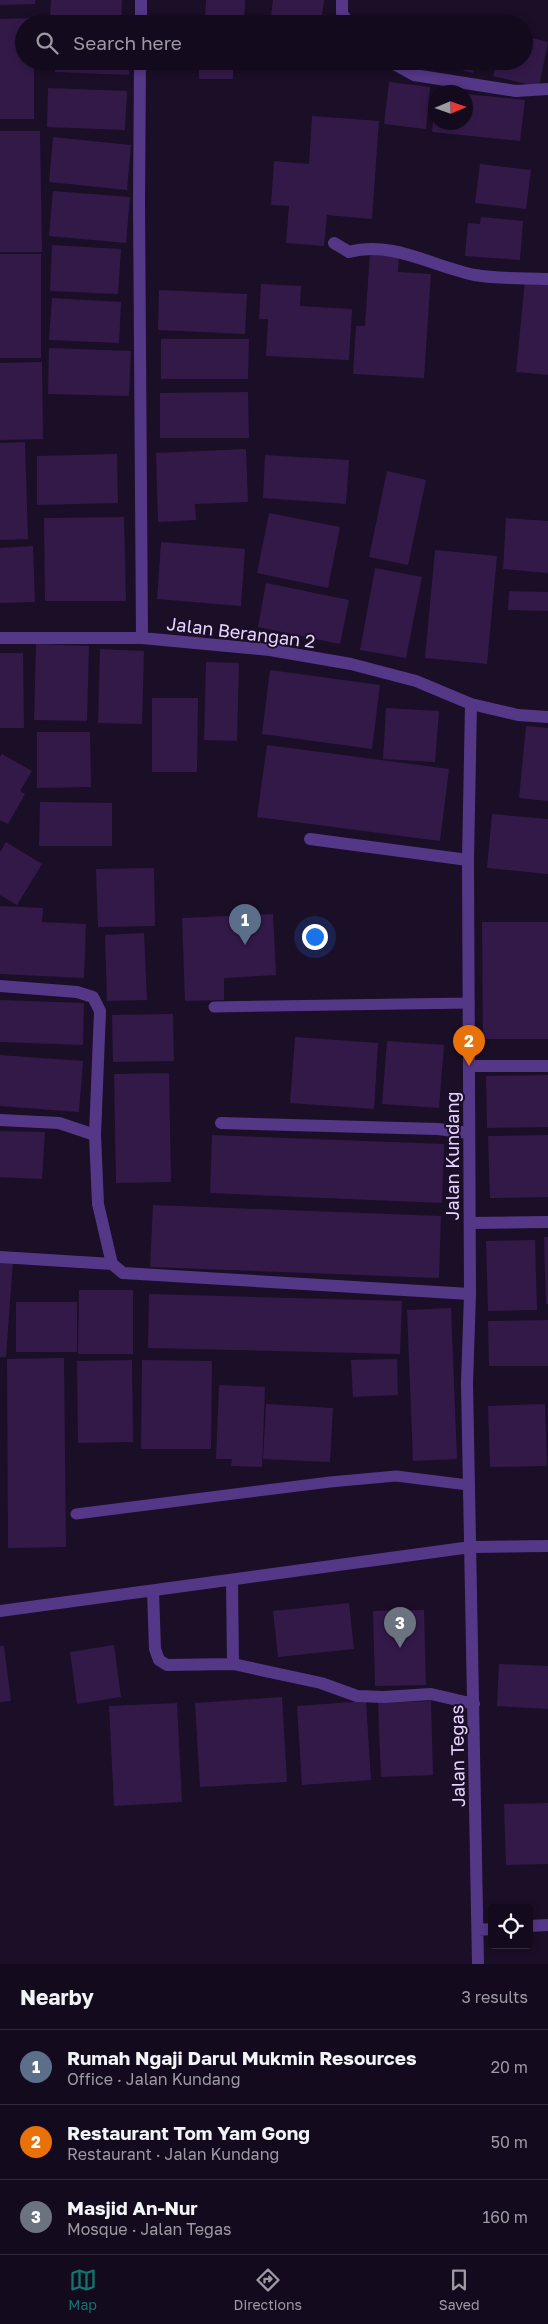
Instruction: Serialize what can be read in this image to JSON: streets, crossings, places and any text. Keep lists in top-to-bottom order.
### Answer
{
  "streets": {
    "street": ["Jalan Berangan 2", "Jalan Kundang", "Jalan Tegas"]
  },
  "crossings": [
    ["Jalan Berangan 2", "Jalan Kundang"],
    ["Jalan Kundang", "Jalan Tegas"]
  ],
  "north": "right",
  "page": {
    "search": "Search here",
    "pins": ["1", "2", "3"],
    "heading": ["Nearby", "3 results"],
    "list": [
      {
        "mark": "1",
        "name": "Rumah Ngaji Darul Mukmin Resources",
        "note": "Office · Jalan Kundang",
        "value": "20 m"
      },
      {
        "mark": "2",
        "name": "Restaurant Tom Yam Gong",
        "note": "Restaurant · Jalan Kundang",
        "value": "50 m"
      },
      {
        "mark": "3",
        "name": "Masjid An-Nur",
        "note": "Mosque · Jalan Tegas",
        "value": "160 m"
      }
    ],
    "nav": ["Map", "Directions", "Saved"]
  }
}
